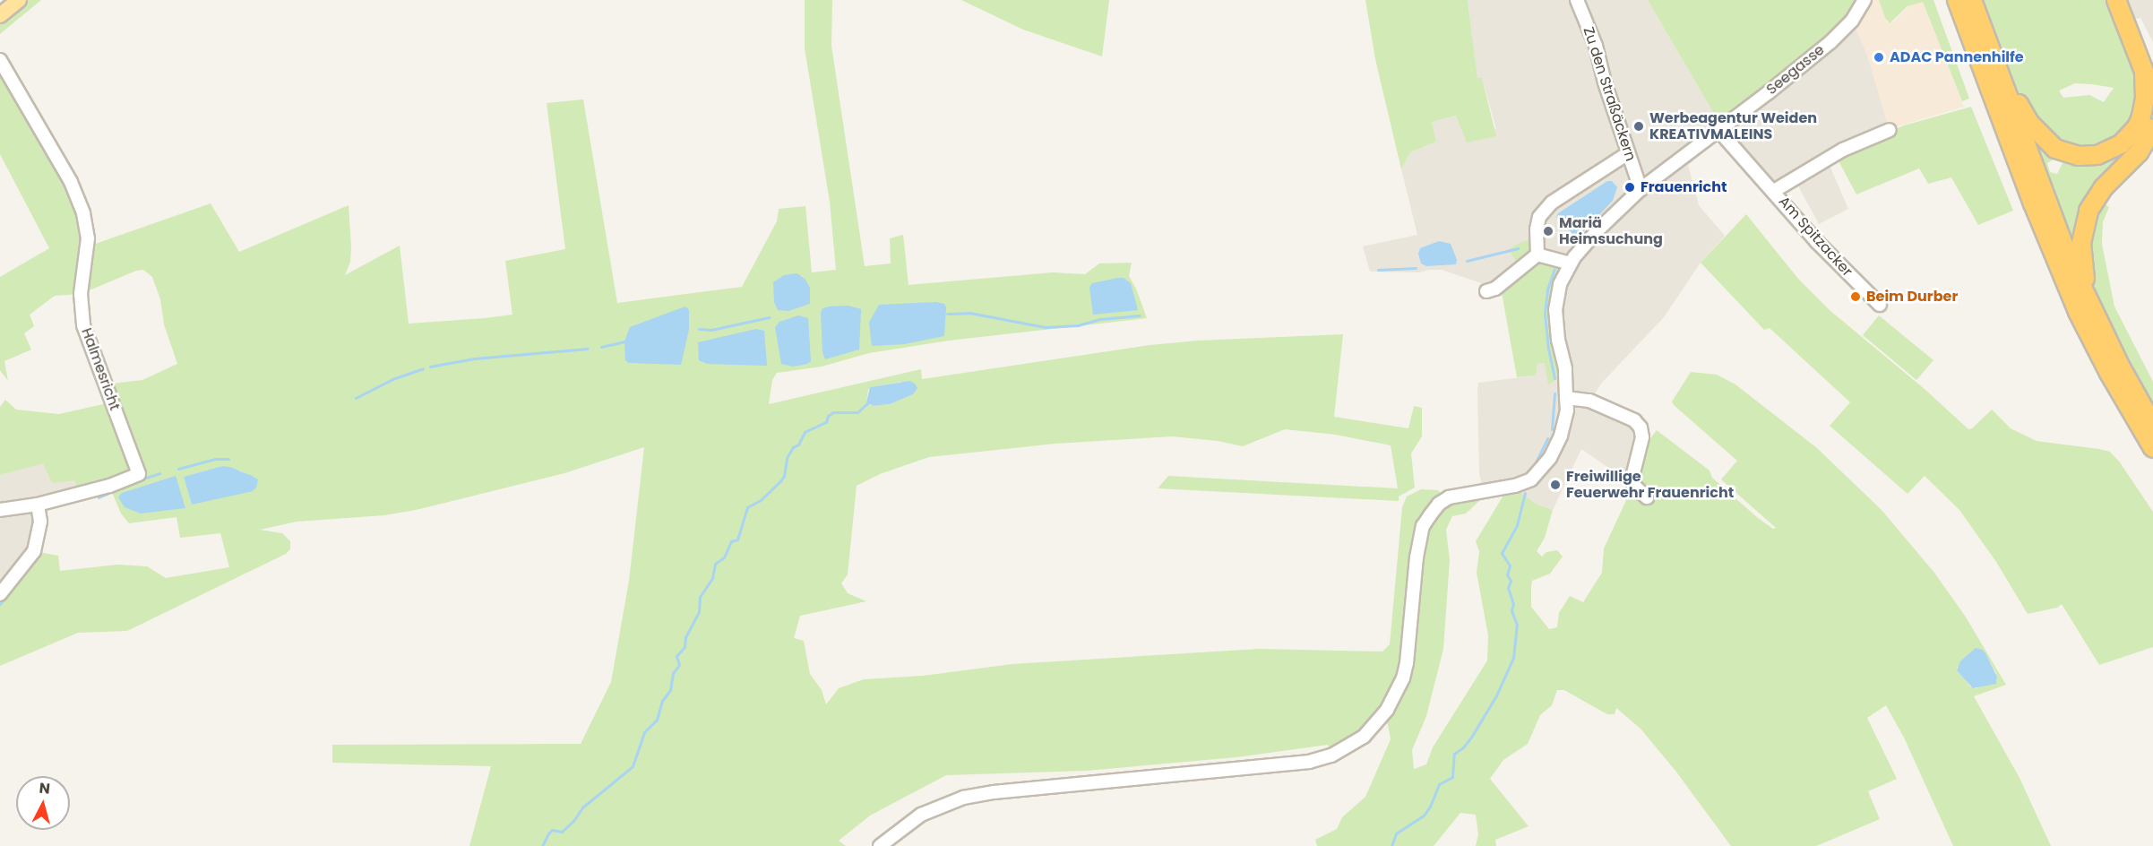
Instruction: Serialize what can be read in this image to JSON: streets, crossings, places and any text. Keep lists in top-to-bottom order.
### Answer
{
  "streets": {
    "street": [
      "Seegasse",
      "Zu den Straßäckern",
      "Am Spitzacker",
      "Halmesricht"
    ]
  },
  "crossings": [
    ["Seegasse", "Zu den Straßäckern"],
    ["Seegasse", "Am Spitzacker"]
  ],
  "places": [
    "ADAC Pannenhilfe",
    "Werbeagentur Weiden KREATIVMALEINS",
    "Frauenricht",
    "Mariä Heimsuchung",
    "Beim Durber",
    "Freiwillige Feuerwehr Frauenricht"
  ],
  "north": "top"
}
